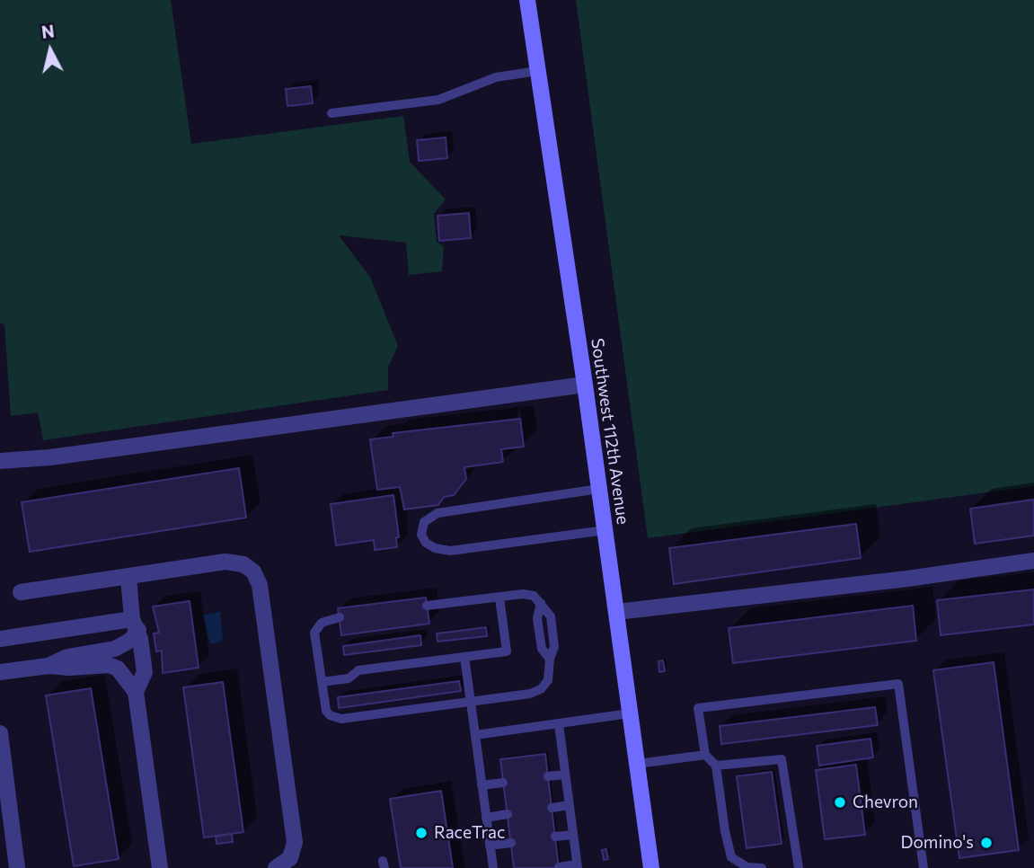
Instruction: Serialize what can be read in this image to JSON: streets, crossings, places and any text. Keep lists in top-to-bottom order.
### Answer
{
  "streets": {
    "main road": ["Southwest 112th Avenue"]
  },
  "places": ["Chevron", "RaceTrac", "Domino's"],
  "north": "top"
}
